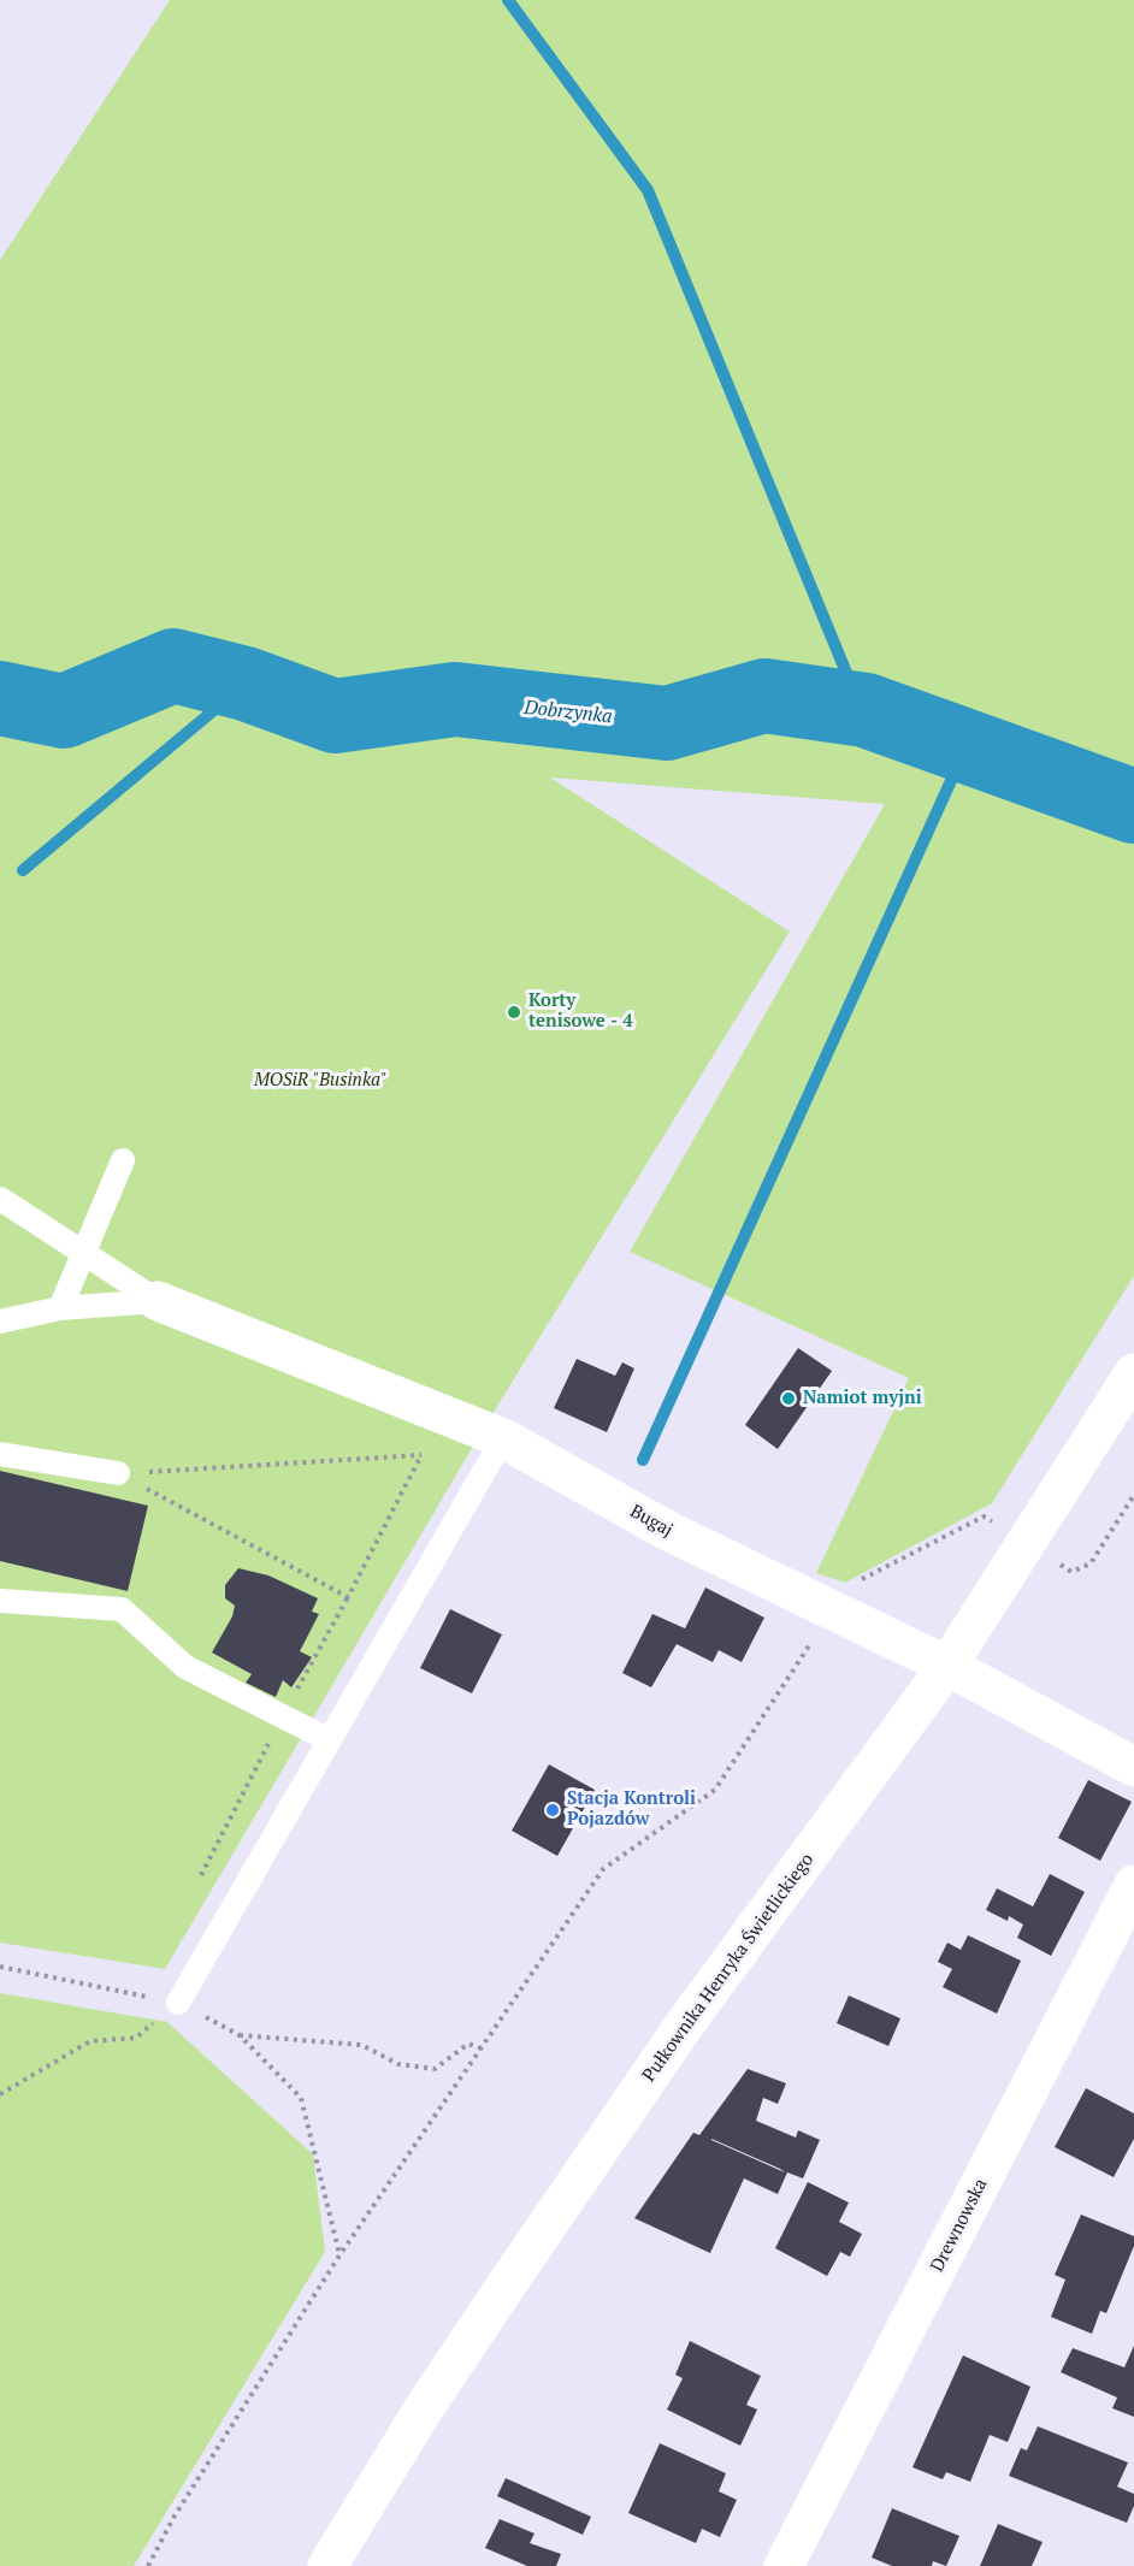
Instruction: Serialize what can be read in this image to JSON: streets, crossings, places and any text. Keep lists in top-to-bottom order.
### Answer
{
  "streets": {
    "street": ["Bugaj", "Pułkownika Henryka Świetlickiego", "Drewnowska"]
  },
  "crossings": [
    ["Bugaj", "Pułkownika Henryka Świetlickiego"]
  ],
  "water": ["Dobrzynka"],
  "parks": ["MOSiR \"Businka\""],
  "places": ["Korty tenisowe - 4", "Namiot myjni", "Stacja Kontroli Pojazdów"]
}
